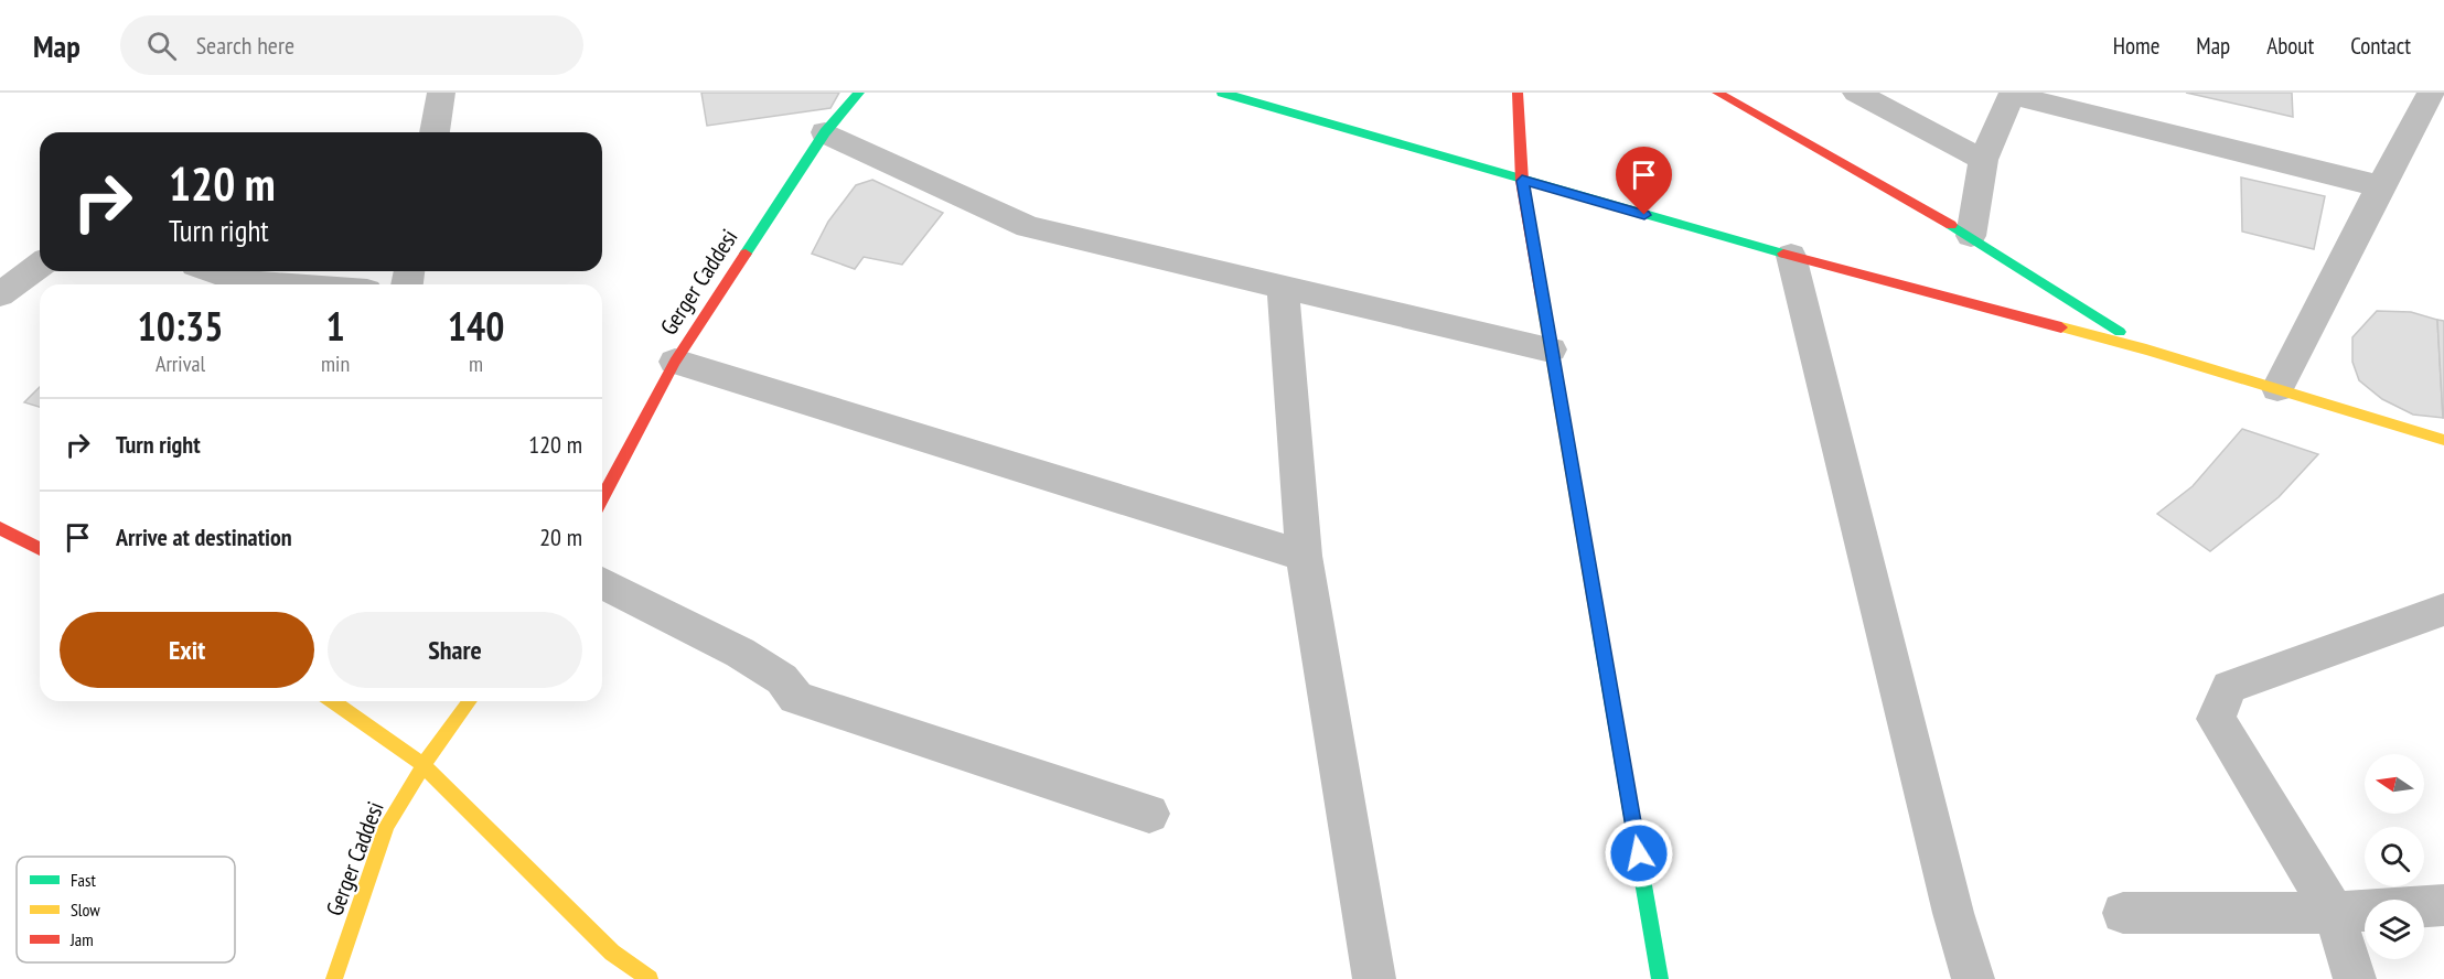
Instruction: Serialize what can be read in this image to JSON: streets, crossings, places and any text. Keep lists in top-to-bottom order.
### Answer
{
  "streets": {
    "street": ["Gerger Caddesi"]
  },
  "legend": ["Fast", "Slow", "Jam"],
  "north": "left",
  "page": {
    "header": "Map",
    "search": "Search here",
    "nav": [
      "Home",
      "Map",
      "About",
      "Contact"
    ],
    "turn": ["120 m", "Turn right"],
    "eta": [
      "10:35",
      "Arrival",
      "1",
      "min",
      "140",
      "m"
    ],
    "list": [
      {
        "name": "Turn right",
        "value": "120 m"
      },
      {
        "name": "Arrive at destination",
        "value": "20 m"
      }
    ],
    "buttons": ["Exit", "Share"]
  }
}
